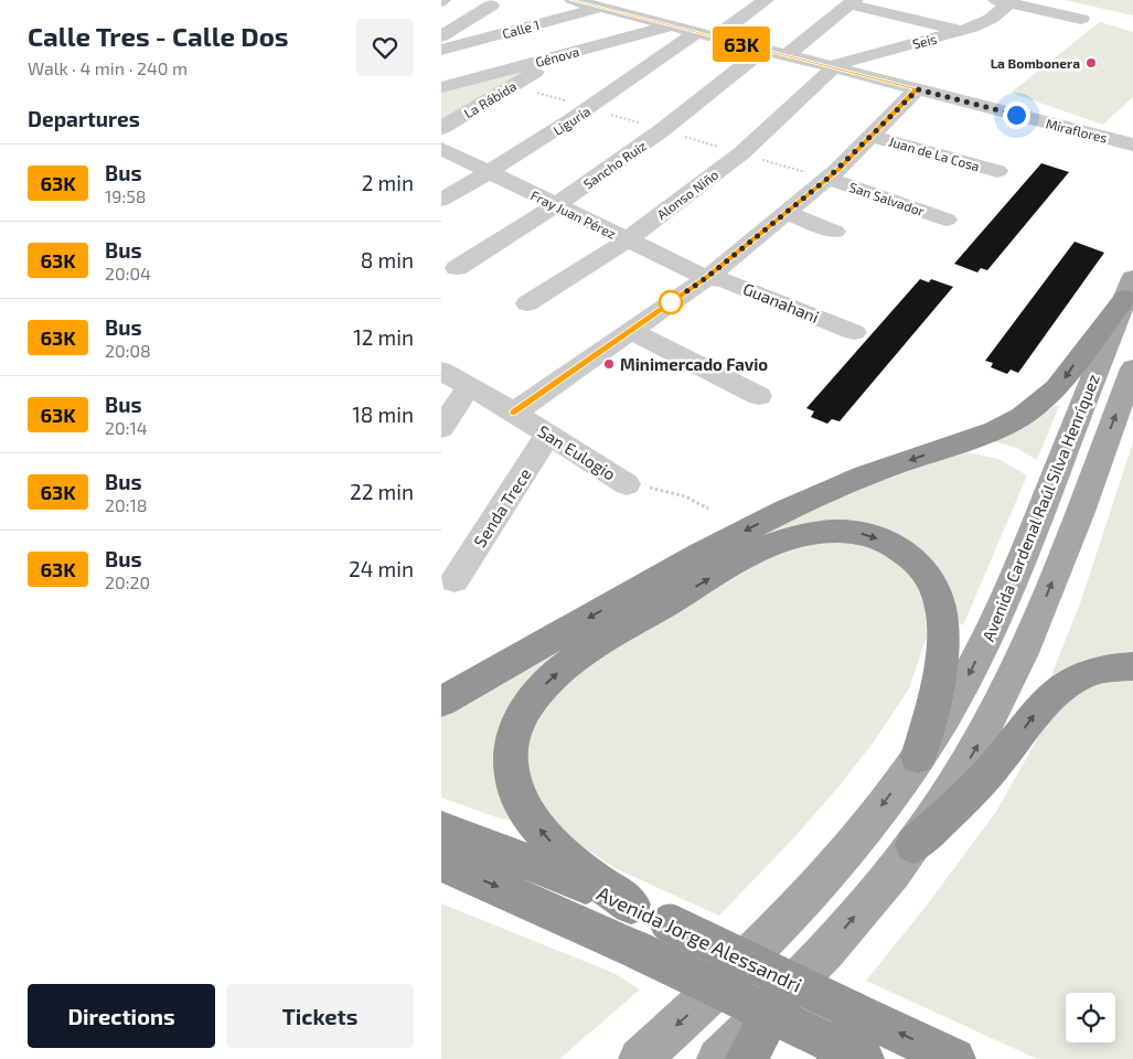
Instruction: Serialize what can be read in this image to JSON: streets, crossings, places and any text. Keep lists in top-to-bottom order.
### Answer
{
  "streets": {
    "highway": ["Avenida Jorge Alessandri"],
    "main road": ["Avenida Cardenal Raúl Silva Henríquez"],
    "street": [
      "Calle 1",
      "Seis",
      "Génova",
      "La Rábida",
      "Liguria",
      "Miraflores",
      "Juan de La Cosa",
      "Sancho Ruiz",
      "Alonso Niño",
      "San Salvador",
      "Fray Juan Pérez",
      "Guanahani",
      "San Eulogio",
      "Senda Trece"
    ]
  },
  "crossings": [
    ["Calle 1", "Miraflores"],
    ["Seis", "Miraflores"],
    ["Seis", "Alonso Niño"],
    ["Génova", "La Rábida"],
    ["Génova", "Miraflores"],
    ["Liguria", "Miraflores"],
    ["Liguria", "Fray Juan Pérez"],
    ["Miraflores", "Sancho Ruiz"],
    ["Miraflores", "Alonso Niño"],
    ["Sancho Ruiz", "Fray Juan Pérez"],
    ["Alonso Niño", "Fray Juan Pérez"],
    ["Fray Juan Pérez", "Guanahani"],
    ["San Eulogio", "Senda Trece"]
  ],
  "places": ["La Bombonera", "Minimercado Favio"],
  "lines": ["bus line 63K"],
  "page": {
    "heading": [
      ["Calle Tres - Calle Dos", "Walk · 4 min · 240 m"],
      "Departures"
    ],
    "on_map": "63K",
    "list": [
      {
        "mark": "63K",
        "name": "Bus",
        "note": "19:58",
        "value": "2 min"
      },
      {
        "mark": "63K",
        "name": "Bus",
        "note": "20:04",
        "value": "8 min"
      },
      {
        "mark": "63K",
        "name": "Bus",
        "note": "20:08",
        "value": "12 min"
      },
      {
        "mark": "63K",
        "name": "Bus",
        "note": "20:14",
        "value": "18 min"
      },
      {
        "mark": "63K",
        "name": "Bus",
        "note": "20:18",
        "value": "22 min"
      },
      {
        "mark": "63K",
        "name": "Bus",
        "note": "20:20",
        "value": "24 min"
      }
    ],
    "buttons": ["Directions", "Tickets"]
  }
}
